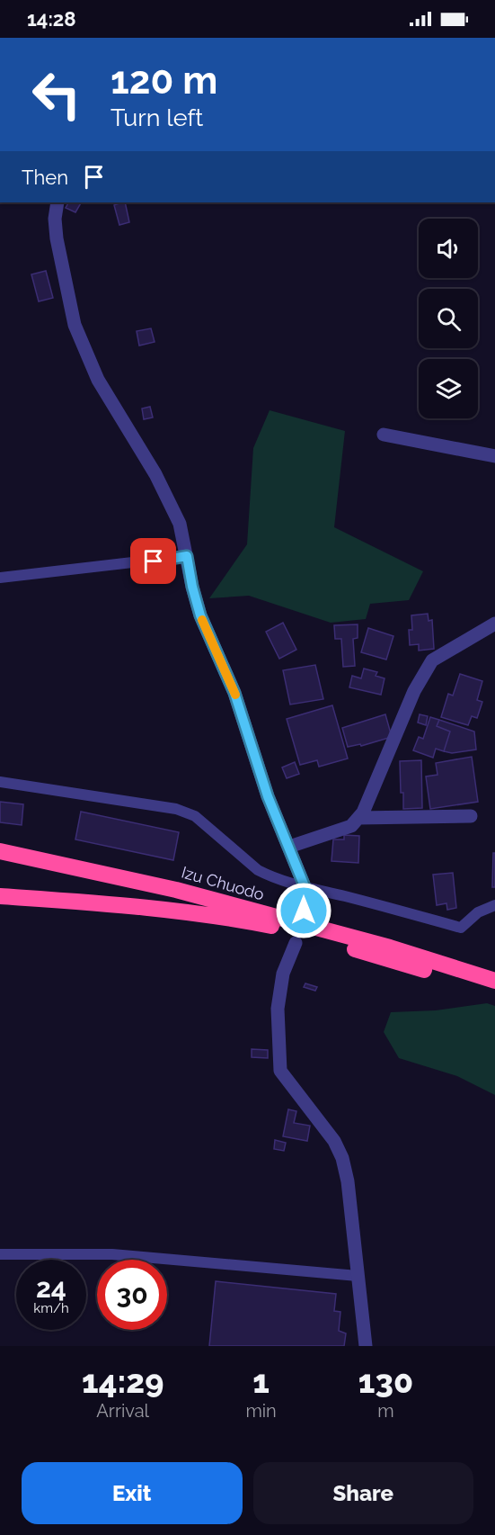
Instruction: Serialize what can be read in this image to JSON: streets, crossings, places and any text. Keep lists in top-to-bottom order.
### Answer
{
  "streets": {
    "highway": ["Izu Chuodo"]
  },
  "page": {
    "status": "14:28",
    "turn": ["120 m", "Turn left"],
    "then": "Then",
    "speed": "24 km/h",
    "limit": "30",
    "eta": [
      "14:29",
      "Arrival",
      "1",
      "min",
      "130",
      "m"
    ],
    "buttons": ["Exit", "Share"]
  }
}
